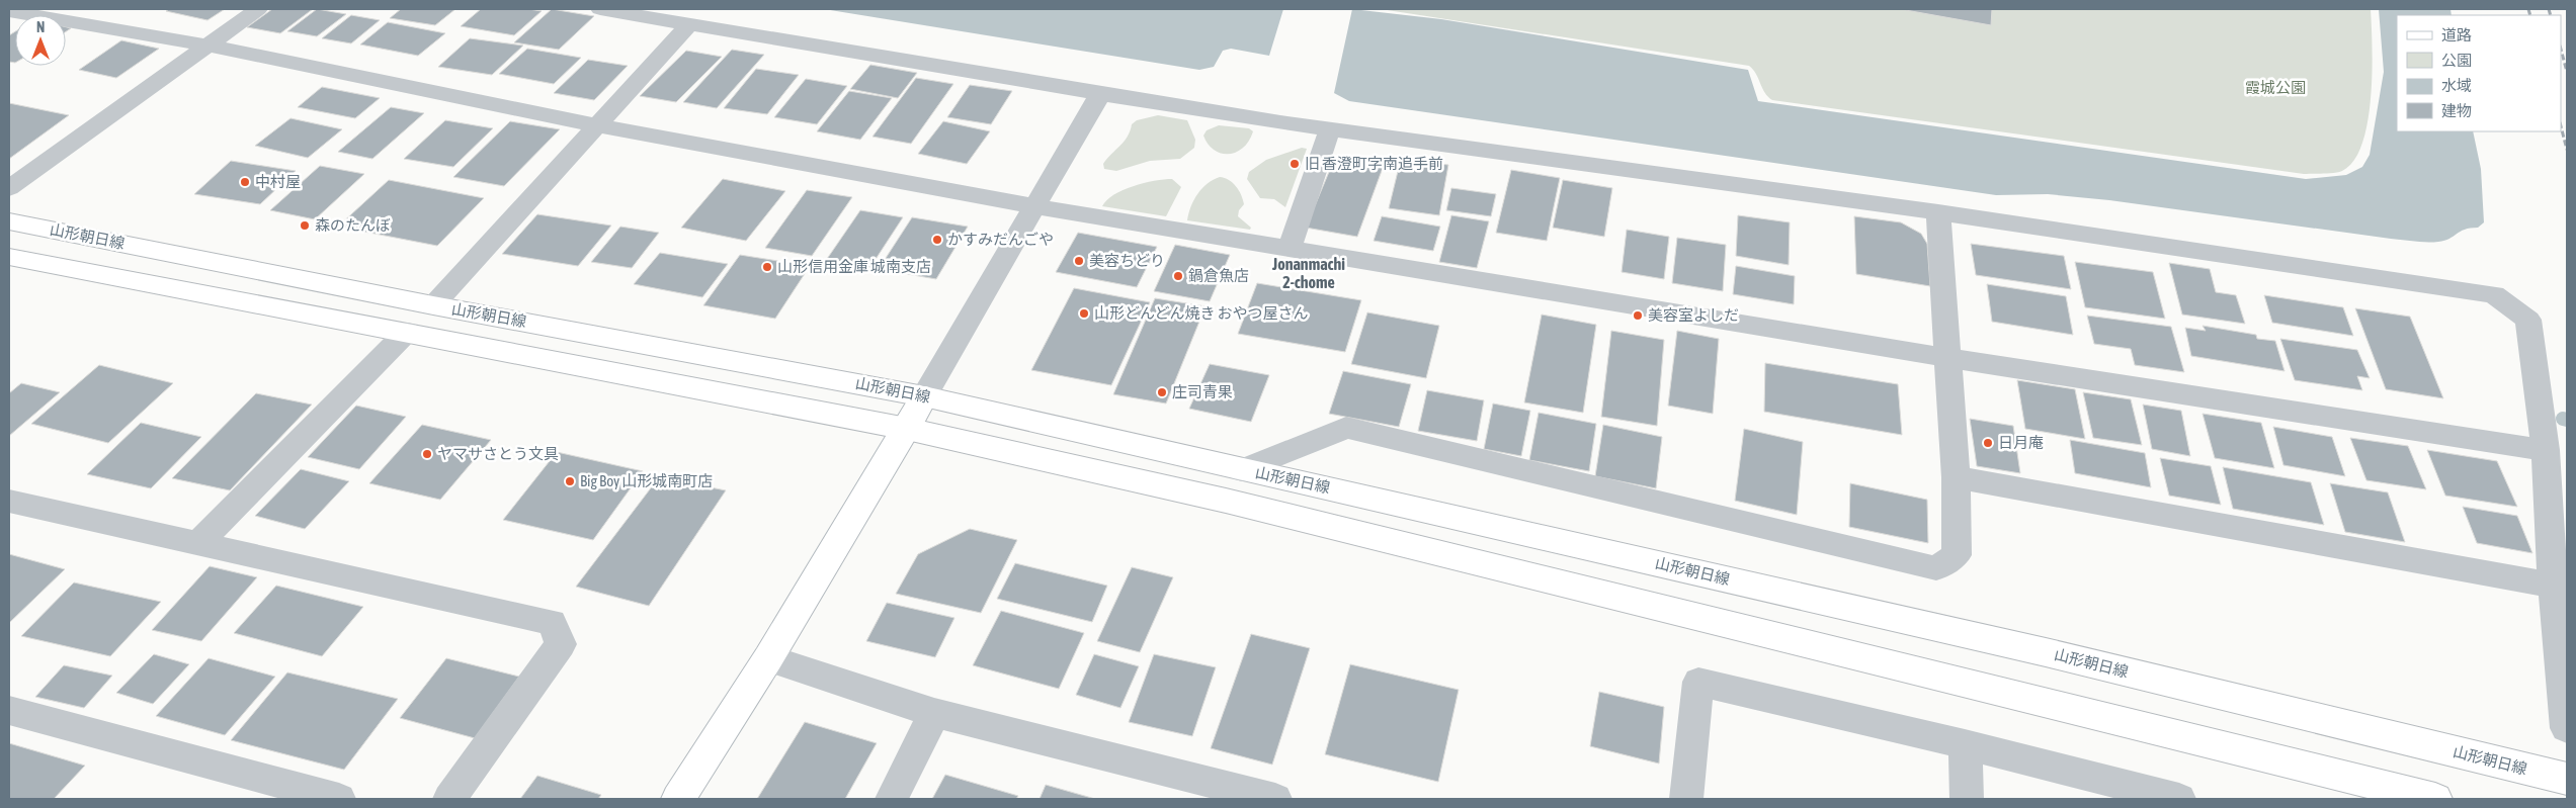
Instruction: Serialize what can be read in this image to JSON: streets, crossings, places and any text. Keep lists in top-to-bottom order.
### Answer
{
  "streets": {
    "main road": ["山形朝日線"]
  },
  "districts": ["Jonanmachi 2-chome"],
  "parks": ["霞城公園"],
  "places": [
    "旧 香澄町字南追手前",
    "中村屋",
    "森のたんぼ",
    "かすみだんごや",
    "美容ちどり",
    "山形信用金庫 城南支店",
    "鍋倉魚店",
    "山形どんどん焼き おやつ屋さん",
    "美容室よしだ",
    "庄司青果",
    "日月庵",
    "ヤマサさとう文具",
    "Big Boy 山形城南町店"
  ],
  "legend": [
    "道路",
    "公園",
    "水域",
    "建物"
  ],
  "north": "top"
}
